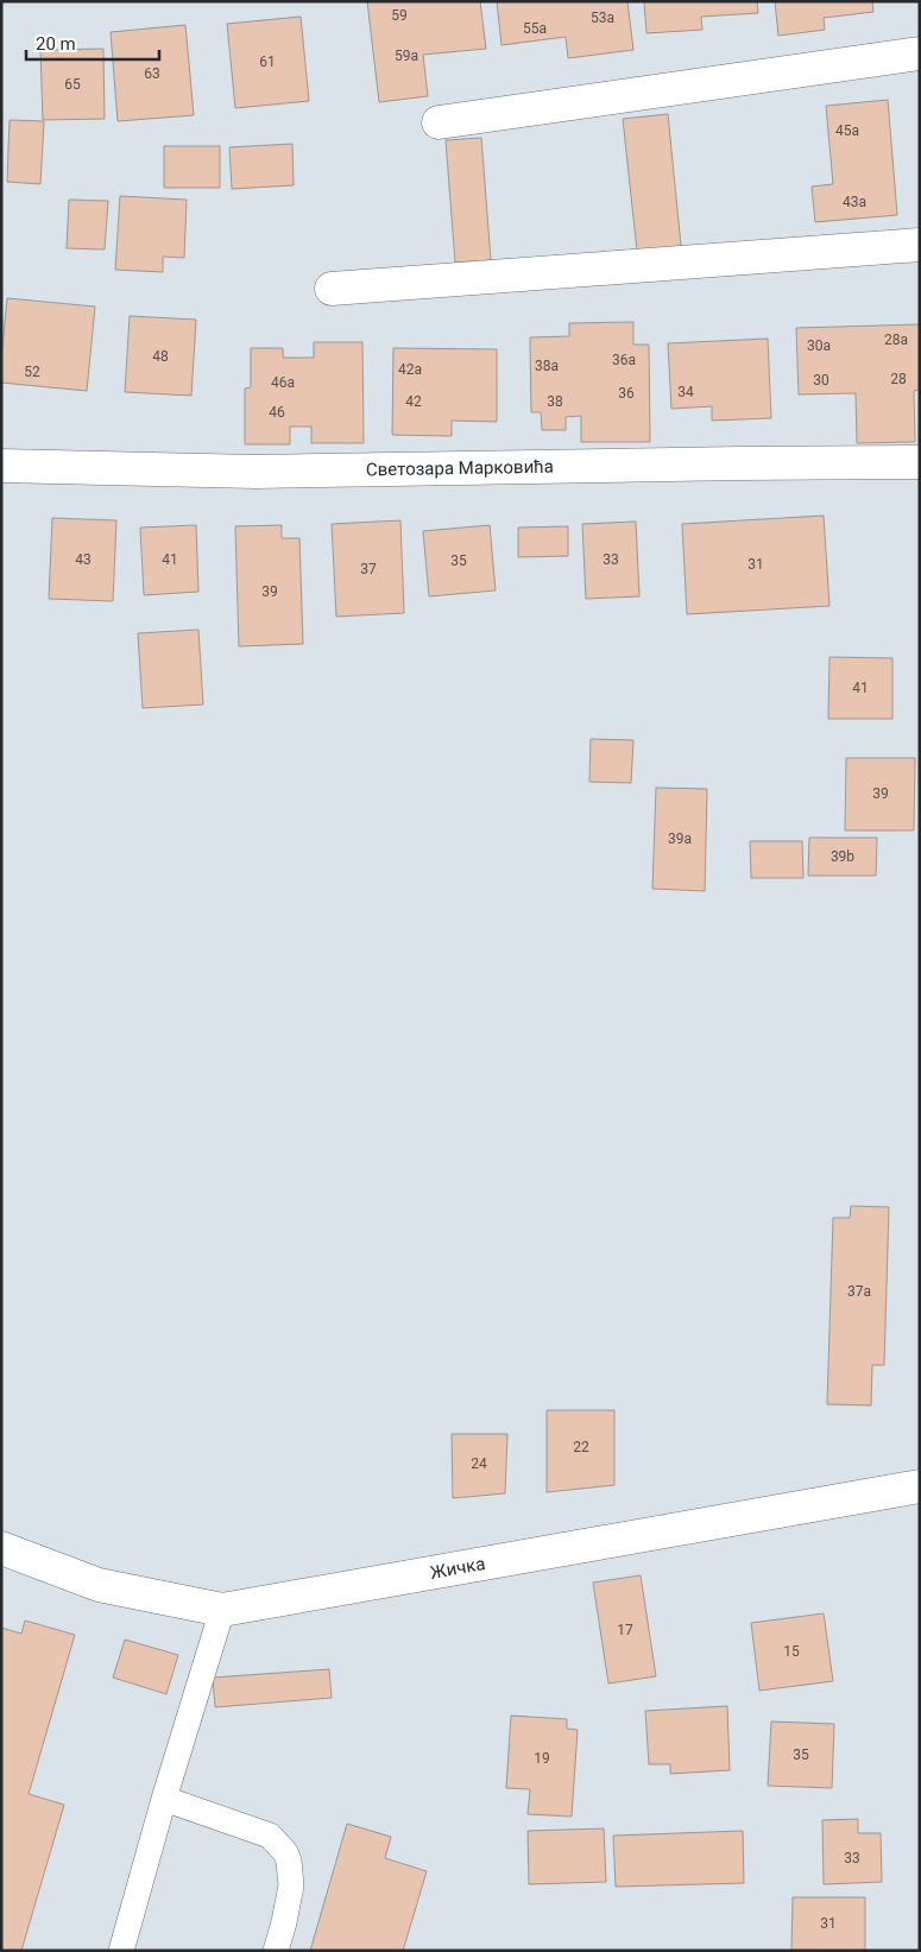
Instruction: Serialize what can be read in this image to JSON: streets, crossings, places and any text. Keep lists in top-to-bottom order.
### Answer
{
  "streets": {
    "street": ["Светозара Марковића", "Жичка"]
  },
  "house_numbers": [
    "59",
    "53a",
    "55a",
    "59a",
    "61",
    "63",
    "65",
    "45a",
    "43a",
    "28a",
    "30a",
    "48",
    "36a",
    "38a",
    "42a",
    "52",
    "28",
    "30",
    "46a",
    "34",
    "36",
    "42",
    "38",
    "46",
    "43",
    "41",
    "33",
    "35",
    "31",
    "37",
    "39",
    "41",
    "39",
    "39a",
    "39b",
    "37a",
    "22",
    "24",
    "17",
    "15",
    "35",
    "19",
    "33",
    "31"
  ],
  "scale_bar": "20 m"
}
